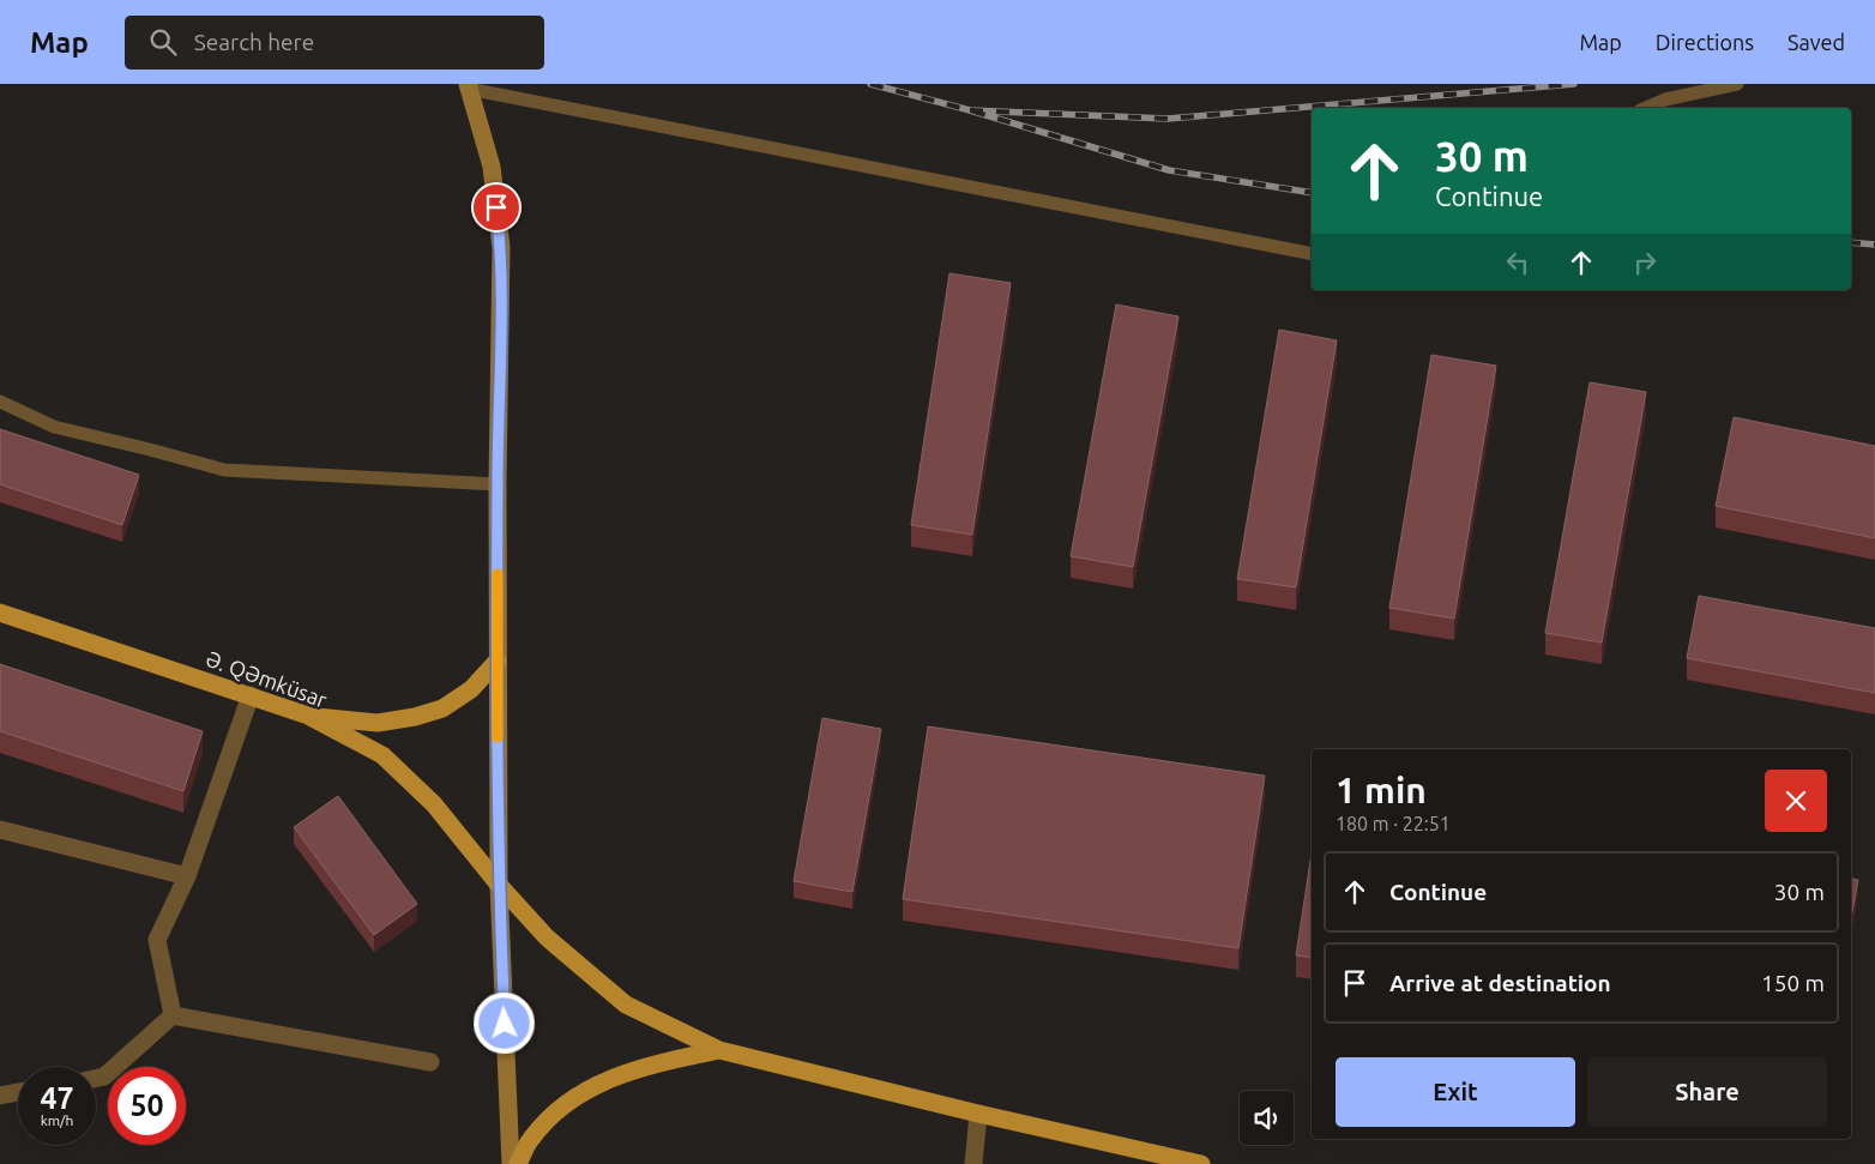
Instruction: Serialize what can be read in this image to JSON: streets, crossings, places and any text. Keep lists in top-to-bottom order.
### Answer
{
  "streets": {
    "main road": ["Ə. Qəmküsar"]
  },
  "page": {
    "header": "Map",
    "search": "Search here",
    "nav": ["Map", "Directions", "Saved"],
    "turn": ["30 m", "Continue"],
    "heading": ["1 min", "180 m · 22:51"],
    "list": [
      {
        "name": "Continue",
        "value": "30 m"
      },
      {
        "name": "Arrive at destination",
        "value": "150 m"
      }
    ],
    "buttons": ["Exit", "Share"],
    "speed": "47 km/h",
    "limit": "50"
  }
}
